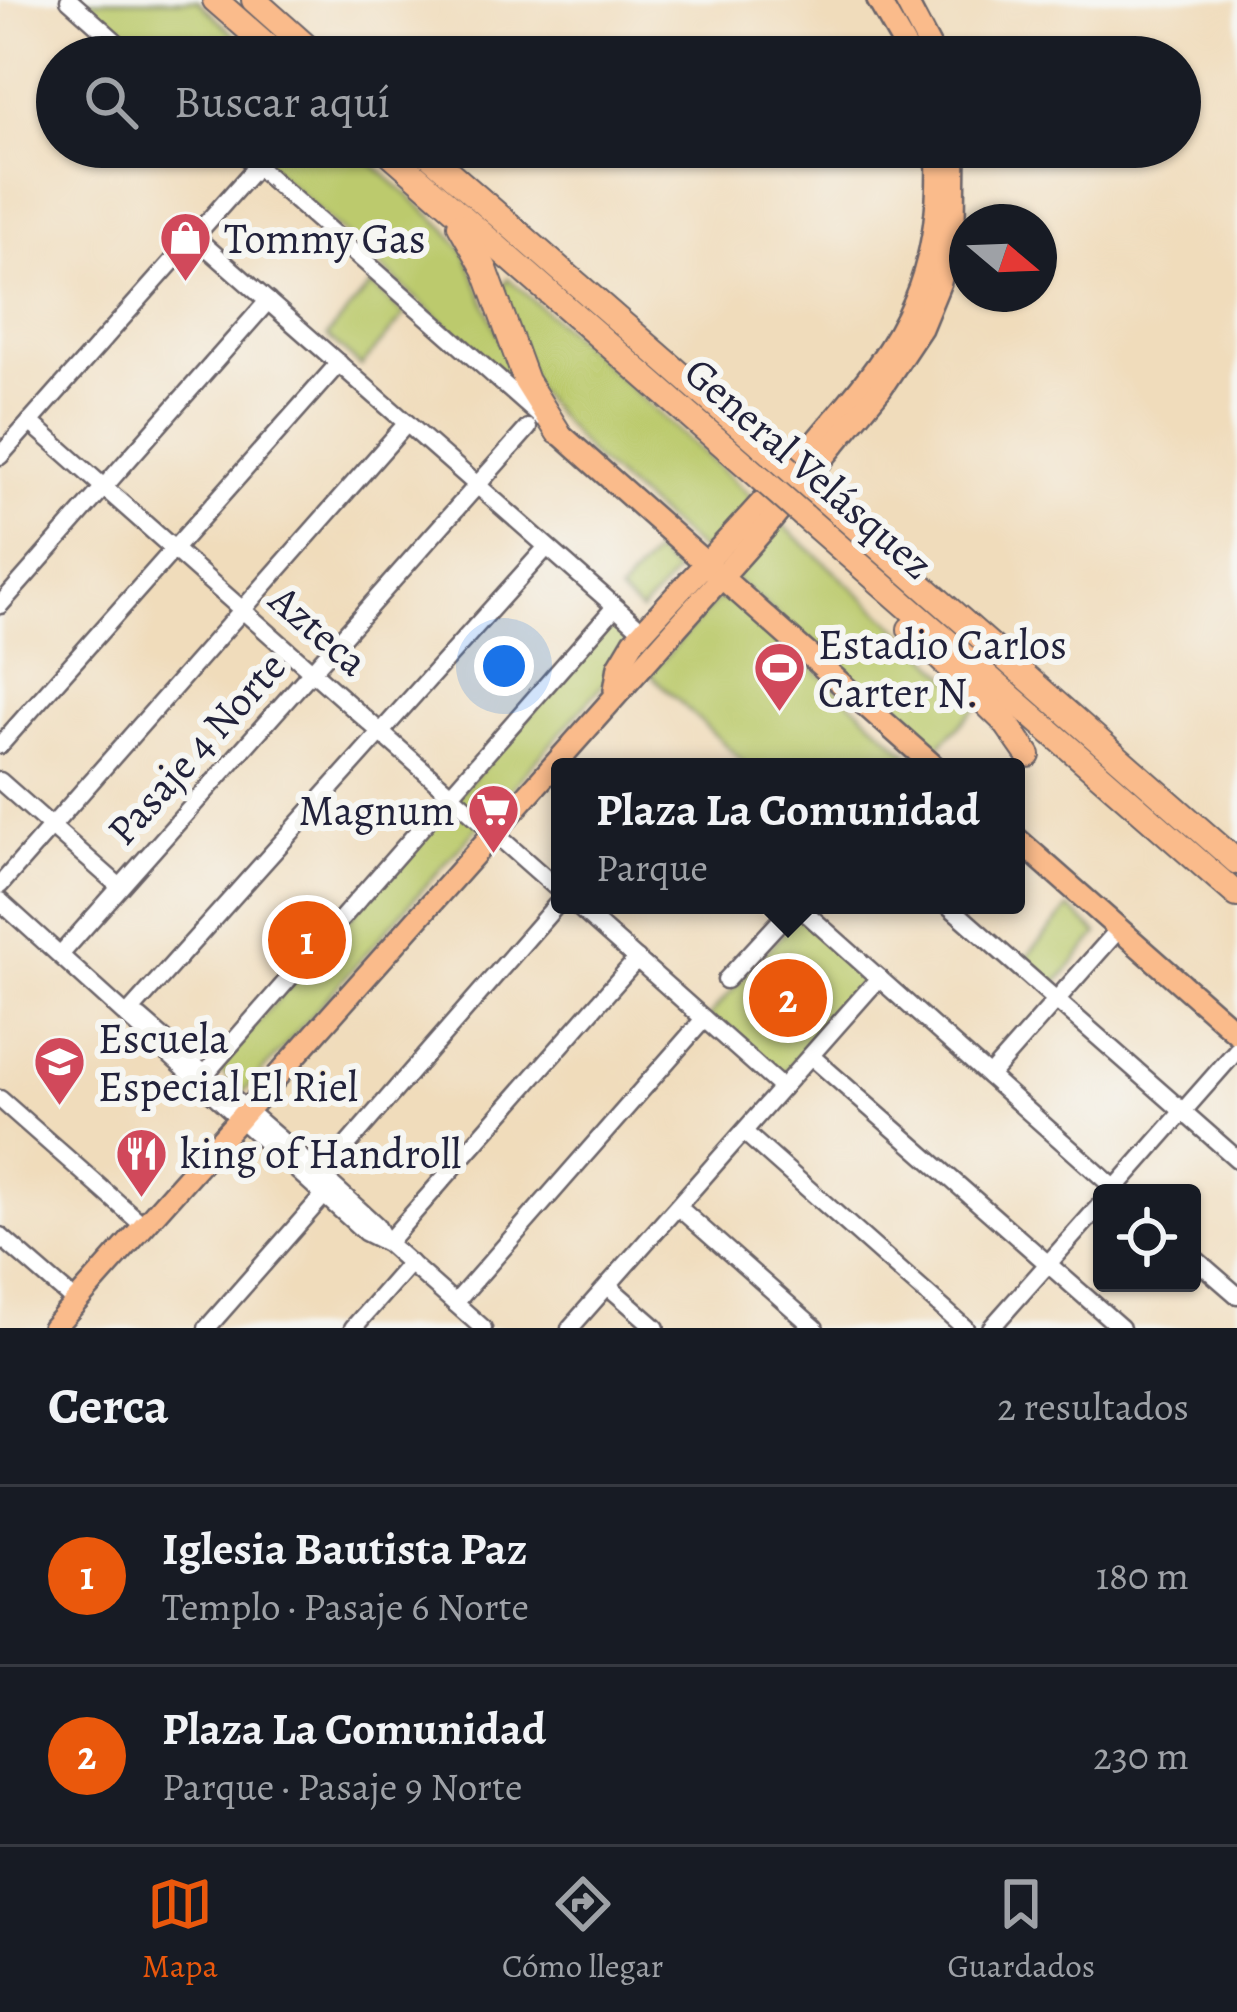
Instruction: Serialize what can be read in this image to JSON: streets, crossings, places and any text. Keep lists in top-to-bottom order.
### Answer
{
  "streets": {
    "highway": ["General Velásquez"],
    "street": ["Azteca", "Pasaje 4 Norte"]
  },
  "crossings": [
    ["Azteca", "Pasaje 4 Norte"]
  ],
  "places": {
    "shop": ["Tommy Gas"],
    "sports": ["Estadio Carlos Carter N."],
    "supermarket": ["Magnum"],
    "school or university": ["Escuela Especial El Riel"],
    "restaurant": ["king of Handroll"]
  },
  "north": "right",
  "page": {
    "search": "Buscar aquí",
    "popup": ["Plaza La Comunidad", "Parque"],
    "pins": ["1", "2"],
    "heading": ["Cerca", "2 resultados"],
    "list": [
      {
        "mark": "1",
        "name": "Iglesia Bautista Paz",
        "note": "Templo · Pasaje 6 Norte",
        "value": "180 m"
      },
      {
        "mark": "2",
        "name": "Plaza La Comunidad",
        "note": "Parque · Pasaje 9 Norte",
        "value": "230 m"
      }
    ],
    "nav": ["Mapa", "Cómo llegar", "Guardados"]
  }
}
